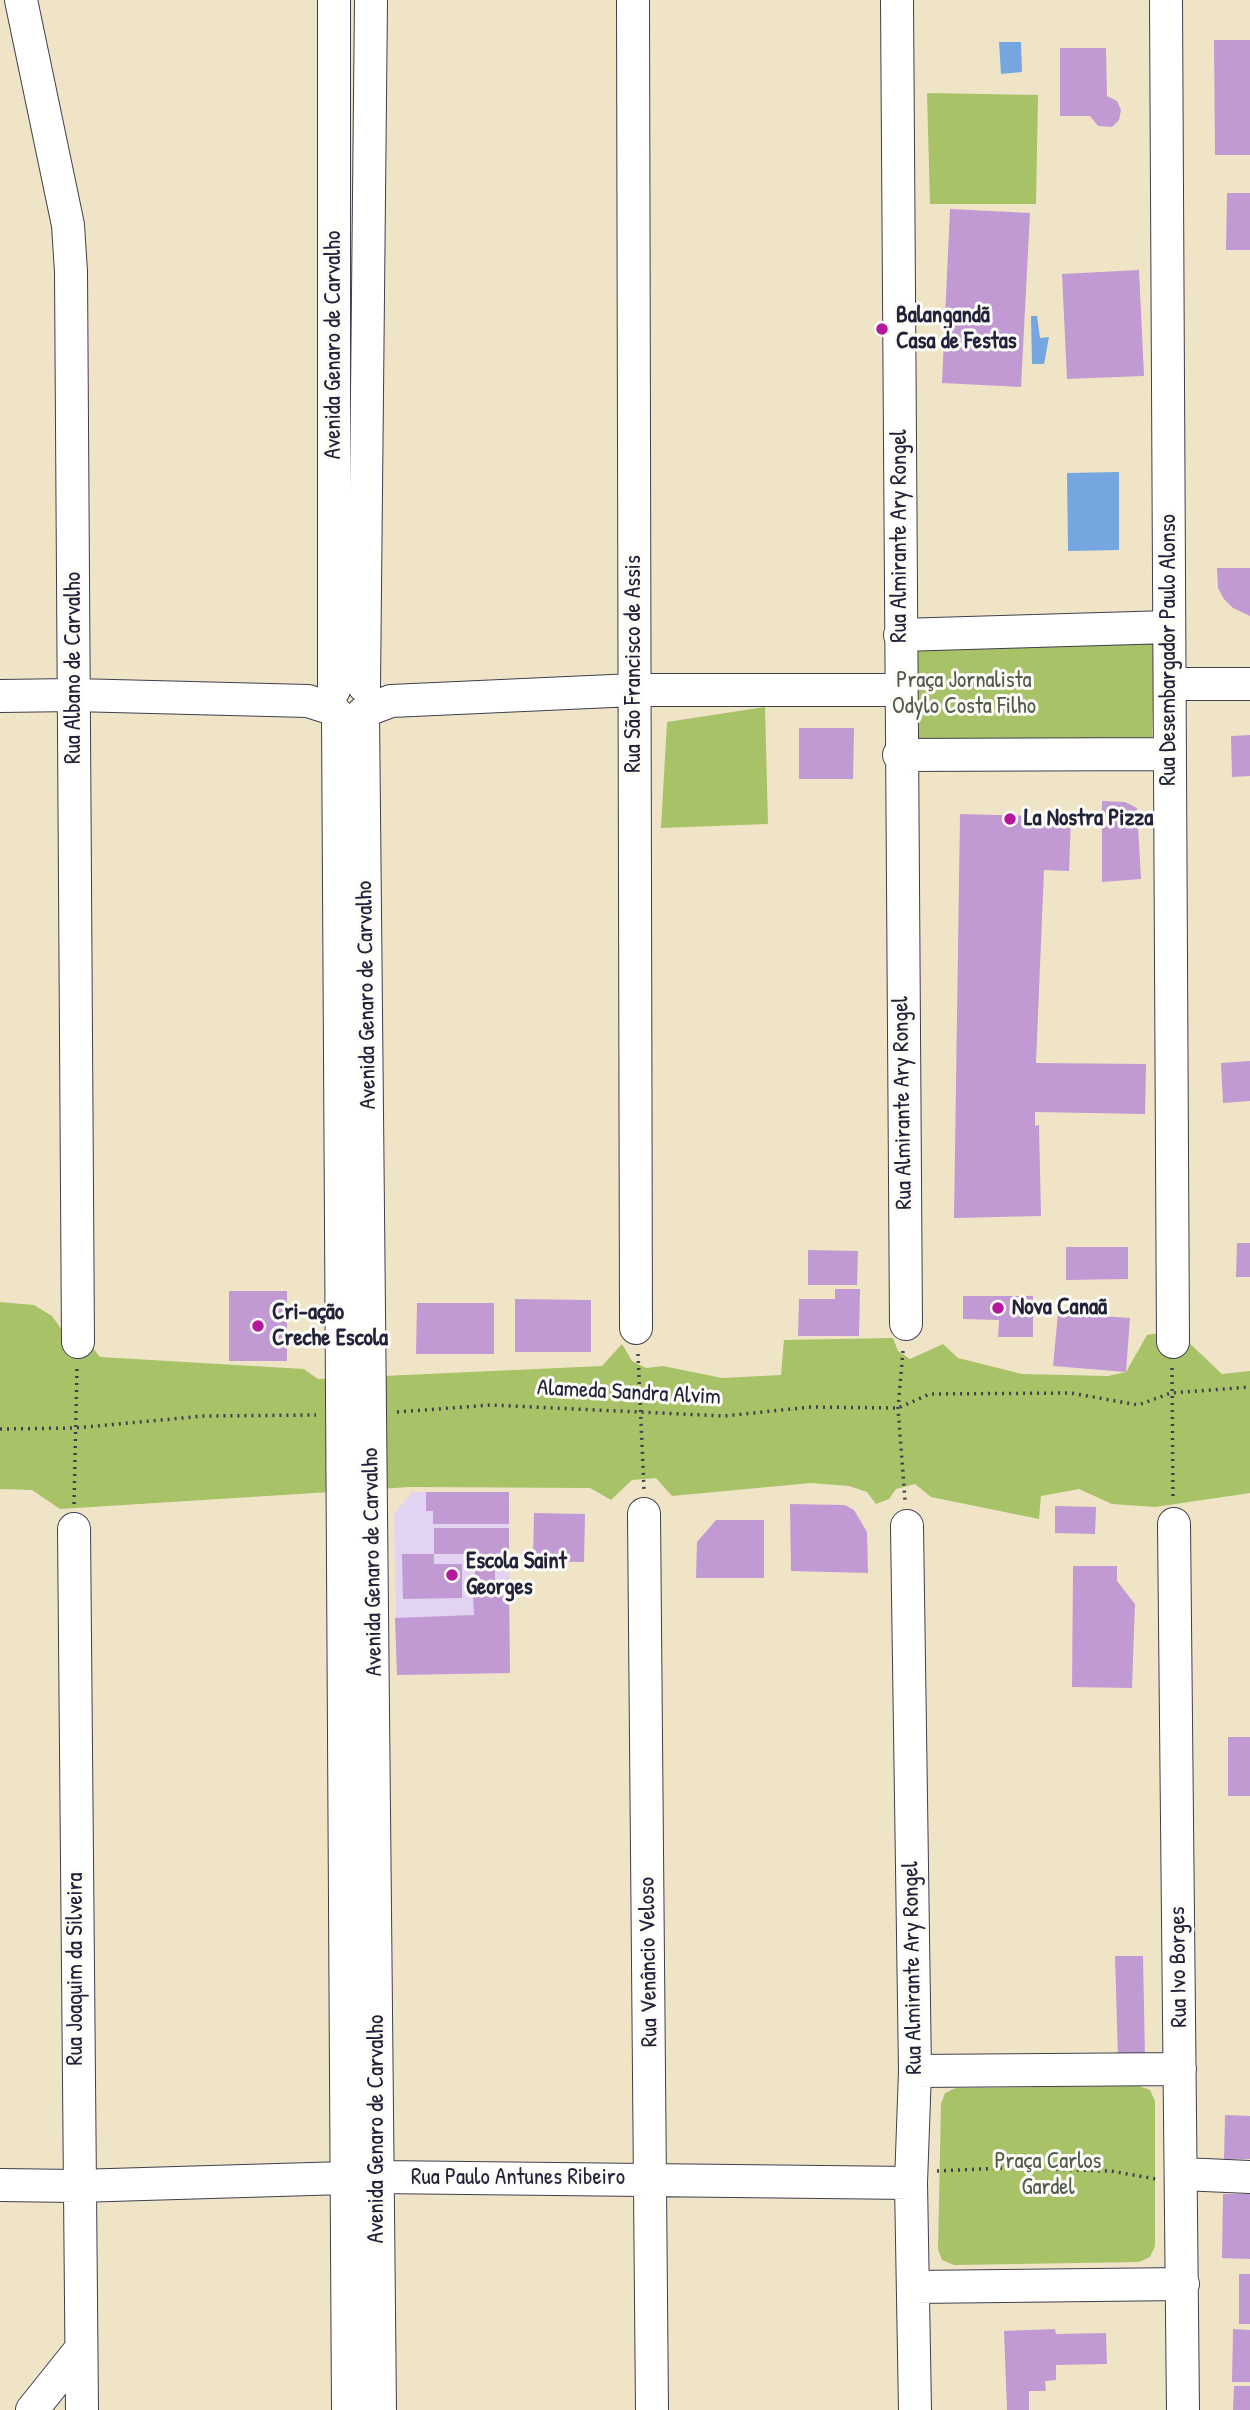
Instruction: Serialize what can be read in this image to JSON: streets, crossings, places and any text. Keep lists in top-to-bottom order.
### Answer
{
  "streets": {
    "street": [
      "Avenida Genaro de Carvalho",
      "Rua Almirante Ary Rongel",
      "Rua Desembargador Paulo Alonso",
      "Rua São Francisco de Assis",
      "Rua Albano de Carvalho",
      "Rua Venâncio Veloso",
      "Rua Ivo Borges",
      "Rua Joaquim da Silveira",
      "Rua Paulo Antunes Ribeiro"
    ],
    "path": ["Alameda Sandra Alvim"]
  },
  "crossings": [
    ["Avenida Genaro de Carvalho", "Alameda Sandra Alvim"],
    ["Avenida Genaro de Carvalho", "Rua Paulo Antunes Ribeiro"],
    ["Rua Almirante Ary Rongel", "Rua Paulo Antunes Ribeiro"],
    ["Rua Venâncio Veloso", "Rua Paulo Antunes Ribeiro"],
    ["Rua Joaquim da Silveira", "Rua Paulo Antunes Ribeiro"]
  ],
  "parks": ["Praça Jornalista Odylo Costa Filho", "Praça Carlos Gardel"],
  "places": [
    "Balangandã Casa de Festas",
    "La Nostra Pizza",
    "Nova Canaã",
    "Cri-ação Creche Escola",
    "Escola Saint Georges"
  ]
}
